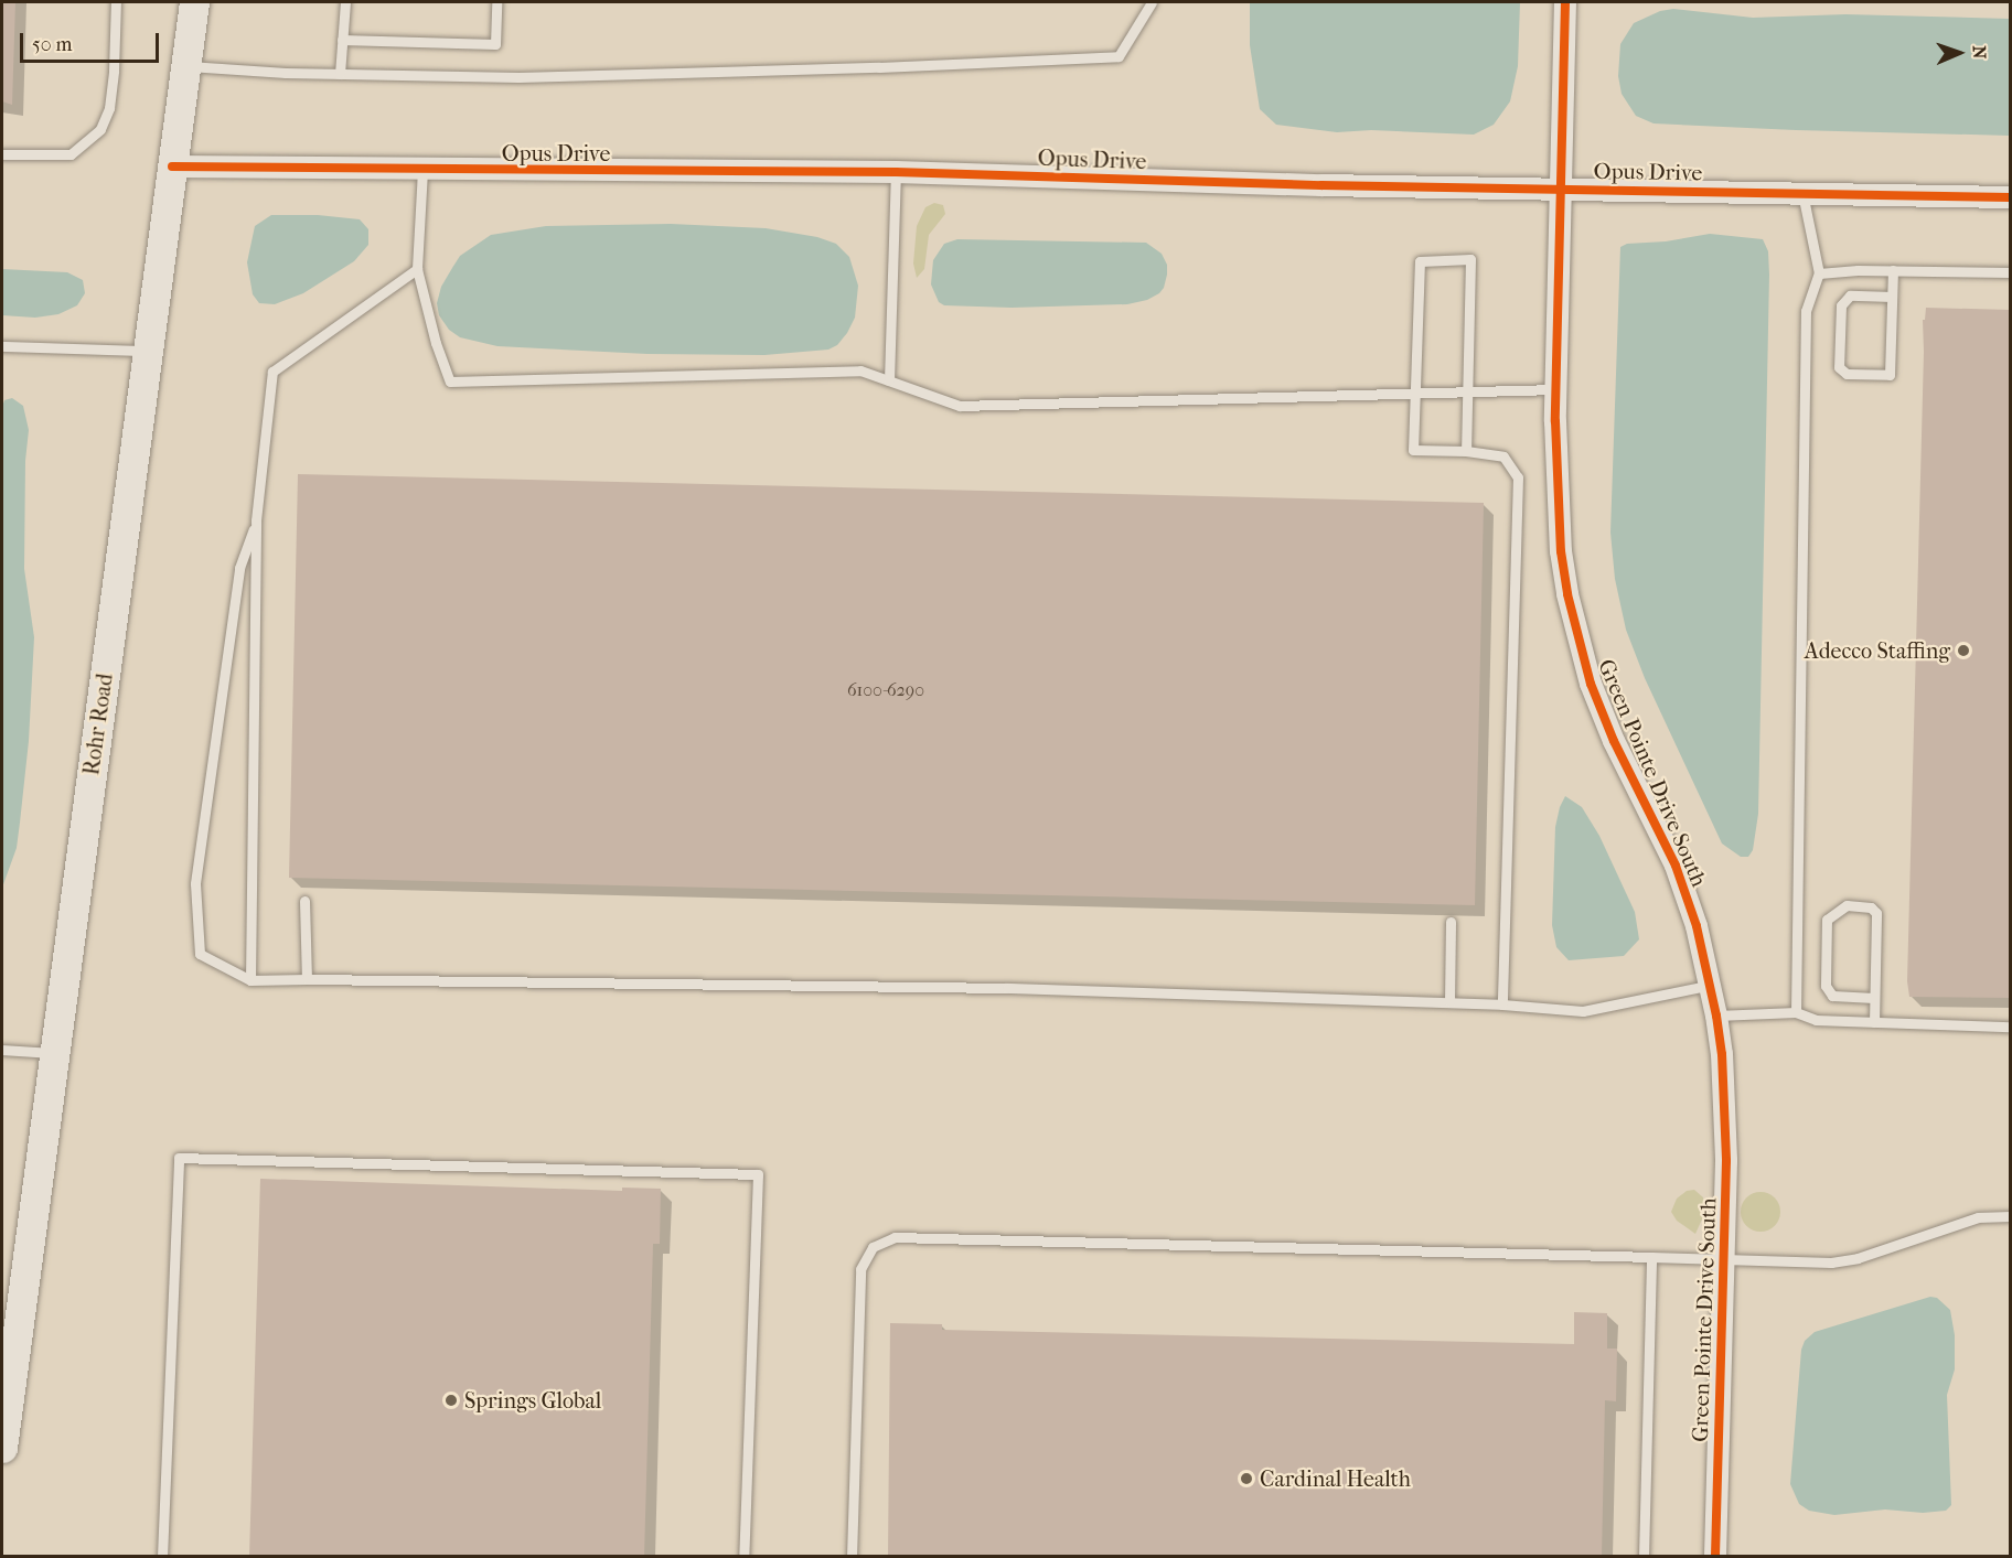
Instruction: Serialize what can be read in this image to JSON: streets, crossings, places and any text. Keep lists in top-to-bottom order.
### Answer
{
  "streets": {
    "street": ["Opus Drive", "Rohr Road", "Green Pointe Drive South"]
  },
  "crossings": [
    ["Opus Drive", "Rohr Road"],
    ["Opus Drive", "Green Pointe Drive South"]
  ],
  "places": ["Adecco Staffing", "Springs Global", "Cardinal Health"],
  "house_numbers": ["6100-6290"],
  "scale_bar": "50 m",
  "north": "right"
}
